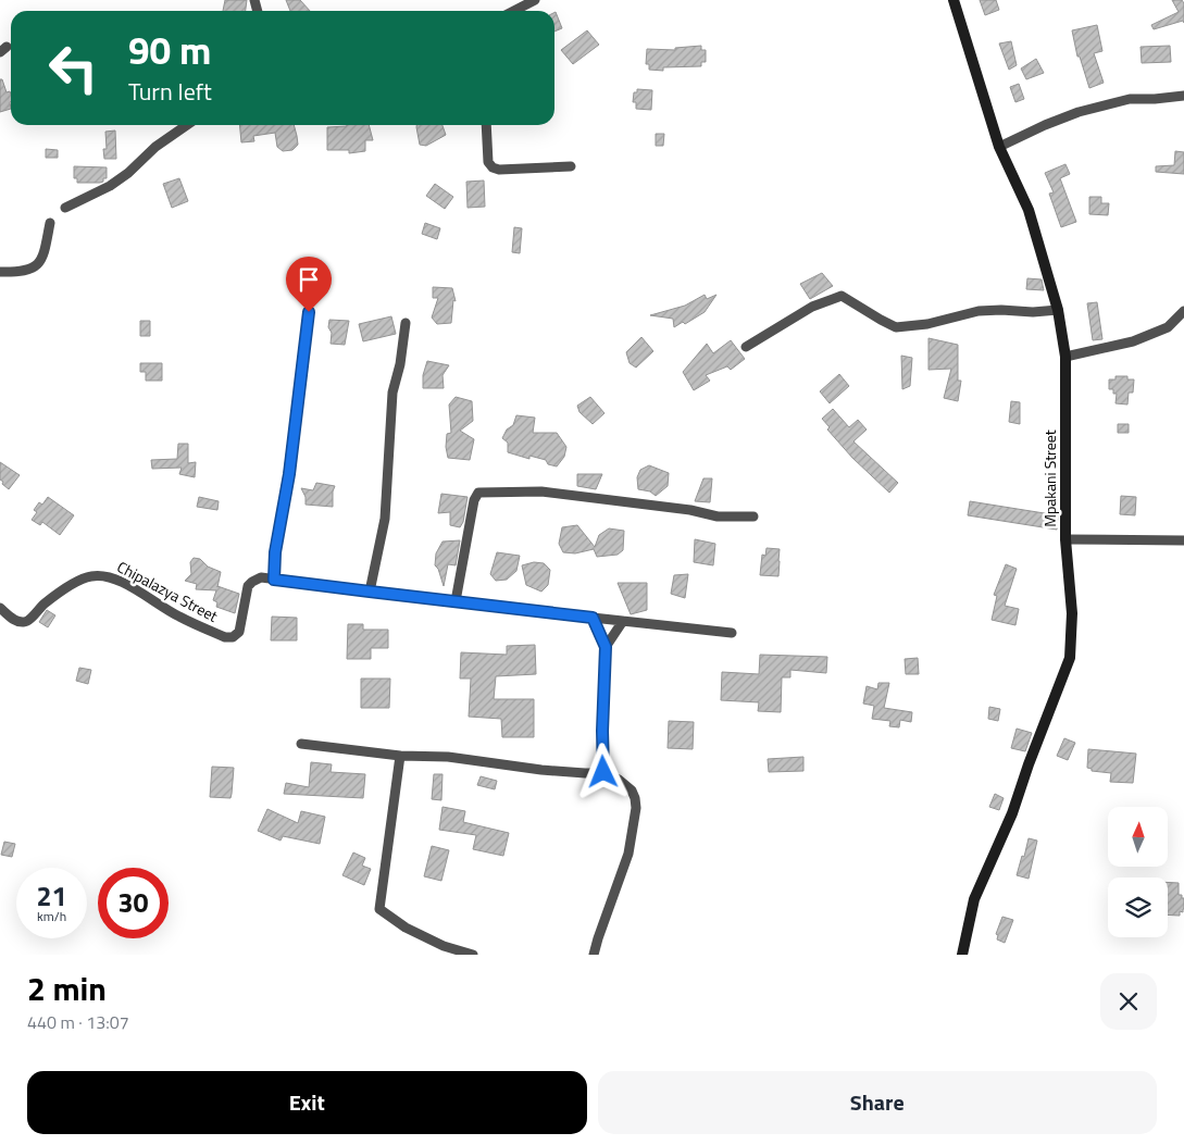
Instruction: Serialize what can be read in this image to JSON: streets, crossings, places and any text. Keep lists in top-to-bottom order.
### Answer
{
  "streets": {
    "street": ["Mpakani Street", "Chipalazya Street"]
  },
  "north": "top",
  "page": {
    "turn": ["90 m", "Turn left"],
    "speed": "21 km/h",
    "limit": "30",
    "heading": ["2 min", "440 m · 13:07"],
    "buttons": ["Exit", "Share"]
  }
}
